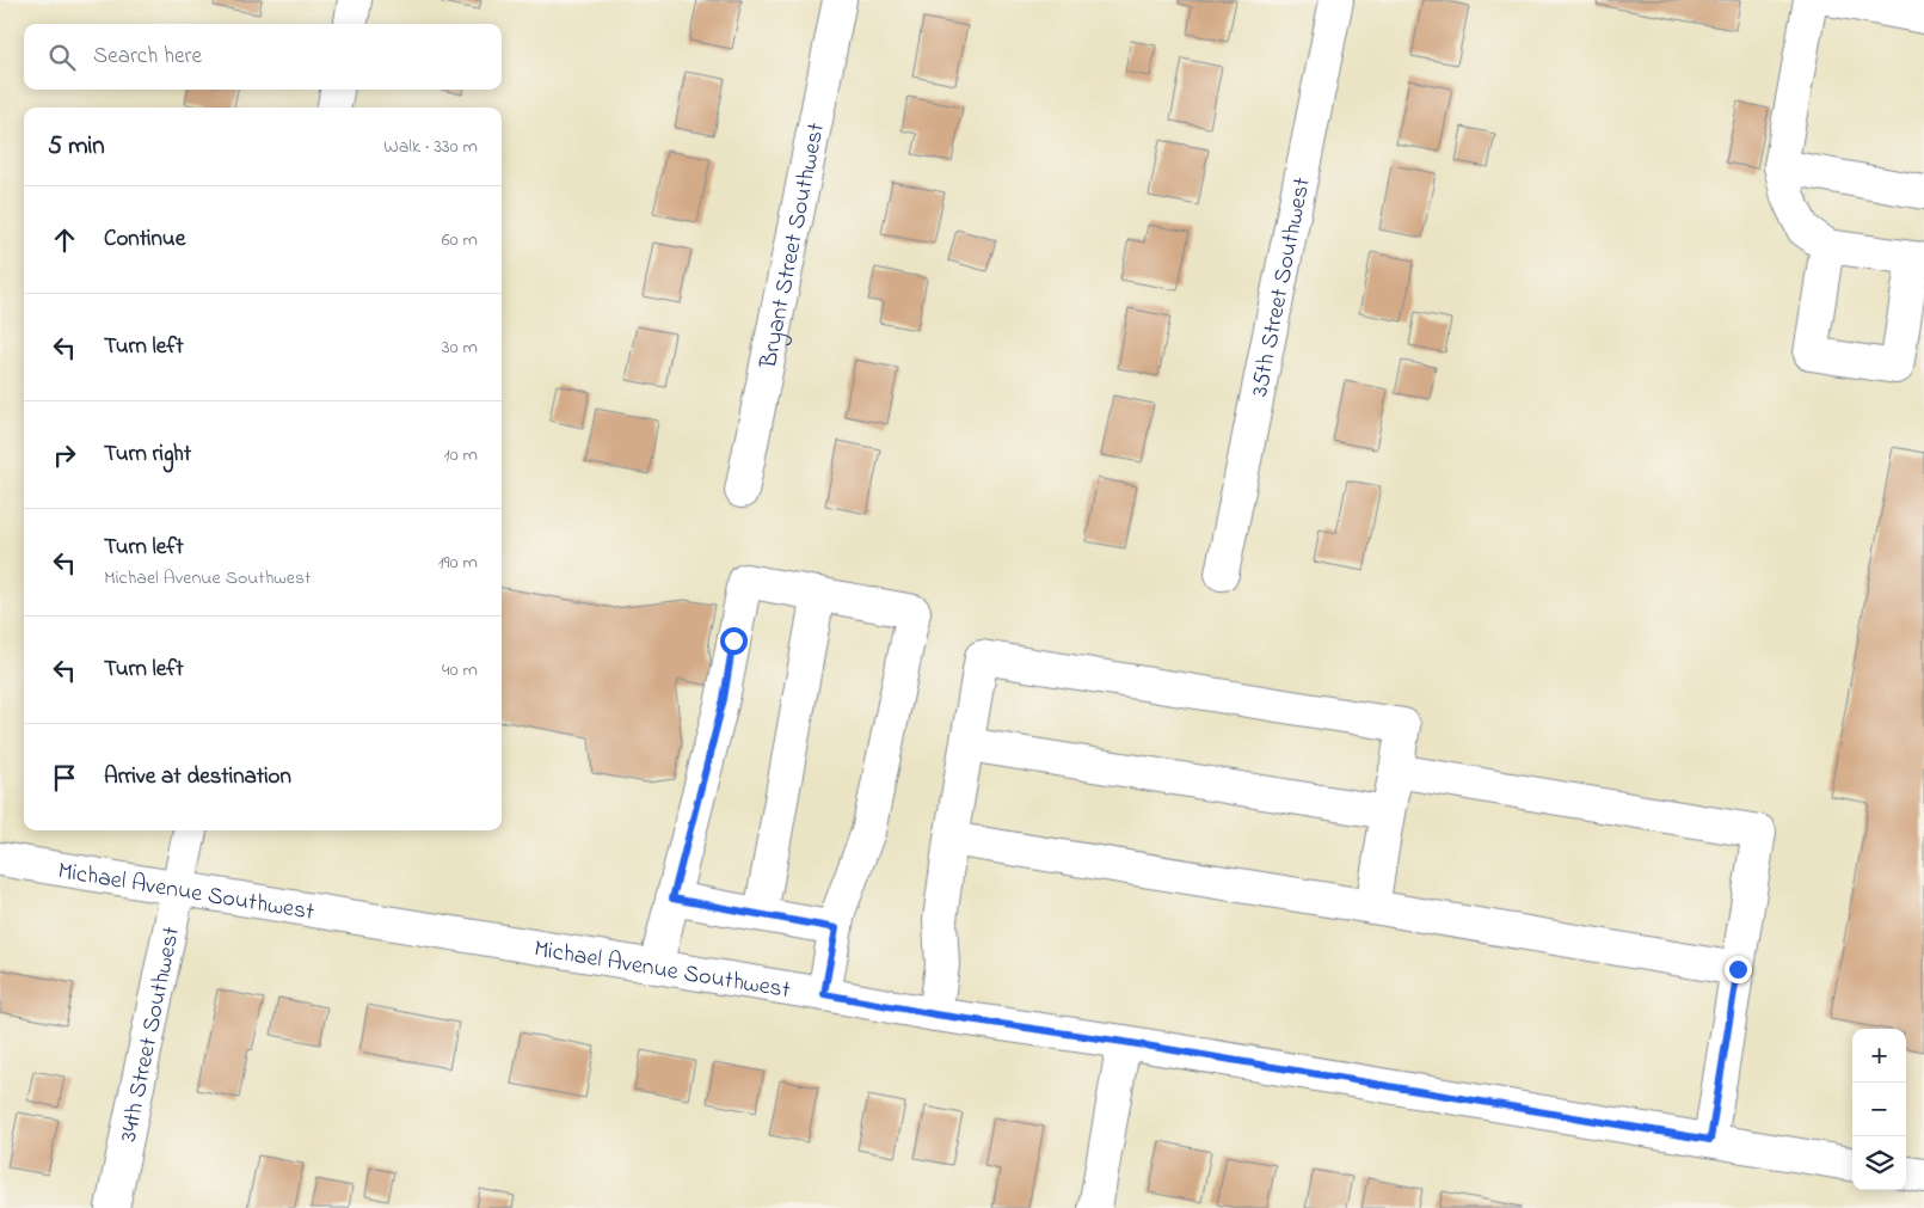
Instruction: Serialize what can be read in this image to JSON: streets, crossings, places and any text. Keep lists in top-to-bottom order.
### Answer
{
  "streets": {
    "street": [
      "Bryant Street Southwest",
      "35th Street Southwest",
      "Michael Avenue Southwest",
      "34th Street Southwest"
    ]
  },
  "crossings": [
    ["Michael Avenue Southwest", "34th Street Southwest"]
  ],
  "page": {
    "search": "Search here",
    "heading": ["5 min", "Walk · 330 m"],
    "list": [
      ["Continue", "60 m"],
      ["Turn left", "30 m"],
      ["Turn right", "10 m"],
      ["Turn left", "Michael Avenue Southwest", "190 m"],
      ["Turn left", "40 m"],
      "Arrive at destination"
    ],
    "map_buttons": ["+", "−"]
  }
}
